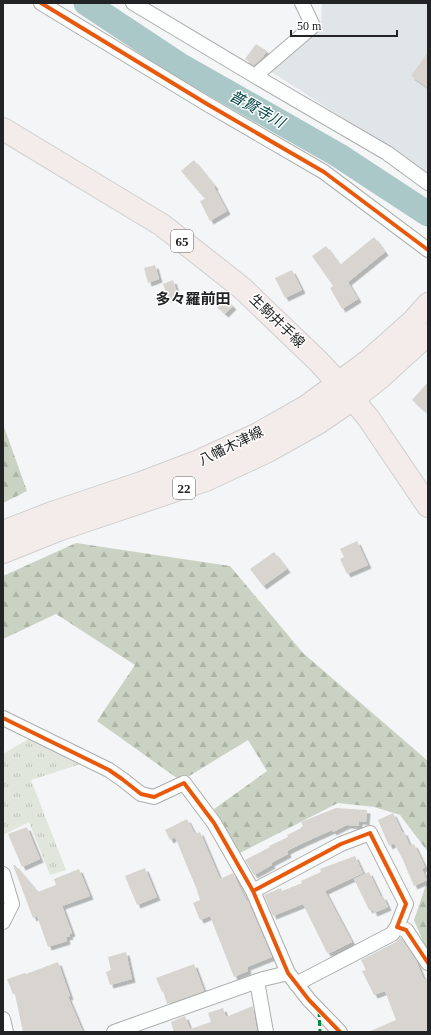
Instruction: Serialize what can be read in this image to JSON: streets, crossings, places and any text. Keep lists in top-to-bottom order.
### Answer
{
  "streets": {
    "main road": [
      "65",
      "生駒井手線",
      "八幡木津線",
      "22"
    ]
  },
  "crossings": [
    ["生駒井手線", "八幡木津線"]
  ],
  "districts": ["多々羅前田"],
  "water": ["普賢寺川"],
  "scale_bar": "50 m"
}
